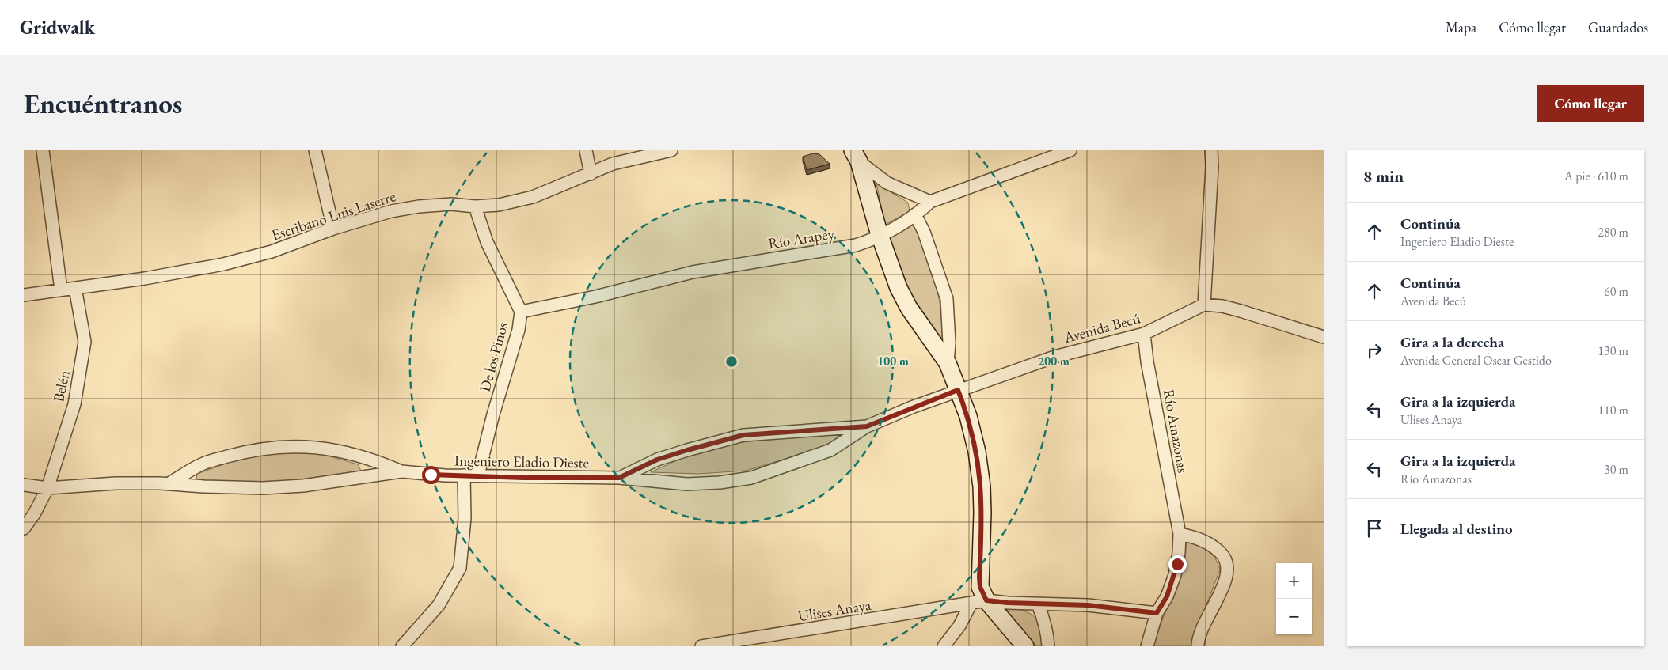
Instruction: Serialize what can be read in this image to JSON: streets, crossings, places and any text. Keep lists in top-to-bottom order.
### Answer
{
  "streets": {
    "street": [
      "Escribano Luis Laserre",
      "Río Arapey",
      "Avenida Becú",
      "De los Pinos",
      "Belén",
      "Río Amazonas",
      "Ingeniero Eladio Dieste",
      "Ulises Anaya"
    ]
  },
  "crossings": [
    ["Escribano Luis Laserre", "De los Pinos"],
    ["Escribano Luis Laserre", "Belén"],
    ["Río Arapey", "De los Pinos"],
    ["Avenida Becú", "Río Amazonas"],
    ["Avenida Becú", "Ingeniero Eladio Dieste"],
    ["De los Pinos", "Ingeniero Eladio Dieste"],
    ["Belén", "Ingeniero Eladio Dieste"],
    ["Río Amazonas", "Ulises Anaya"]
  ],
  "page": {
    "header": "Gridwalk",
    "nav": ["Mapa", "Cómo llegar", "Guardados"],
    "buttons": "Cómo llegar",
    "title": "Encuéntranos",
    "heading": ["8 min", "A pie · 610 m"],
    "list": [
      ["Continúa", "Ingeniero Eladio Dieste", "280 m"],
      ["Continúa", "Avenida Becú", "60 m"],
      ["Gira a la derecha", "Avenida General Óscar Gestido", "130 m"],
      ["Gira a la izquierda", "Ulises Anaya", "110 m"],
      ["Gira a la izquierda", "Río Amazonas", "30 m"],
      "Llegada al destino"
    ],
    "map_buttons": ["+", "−"]
  },
  "rings": ["100 m", "200 m"]
}
